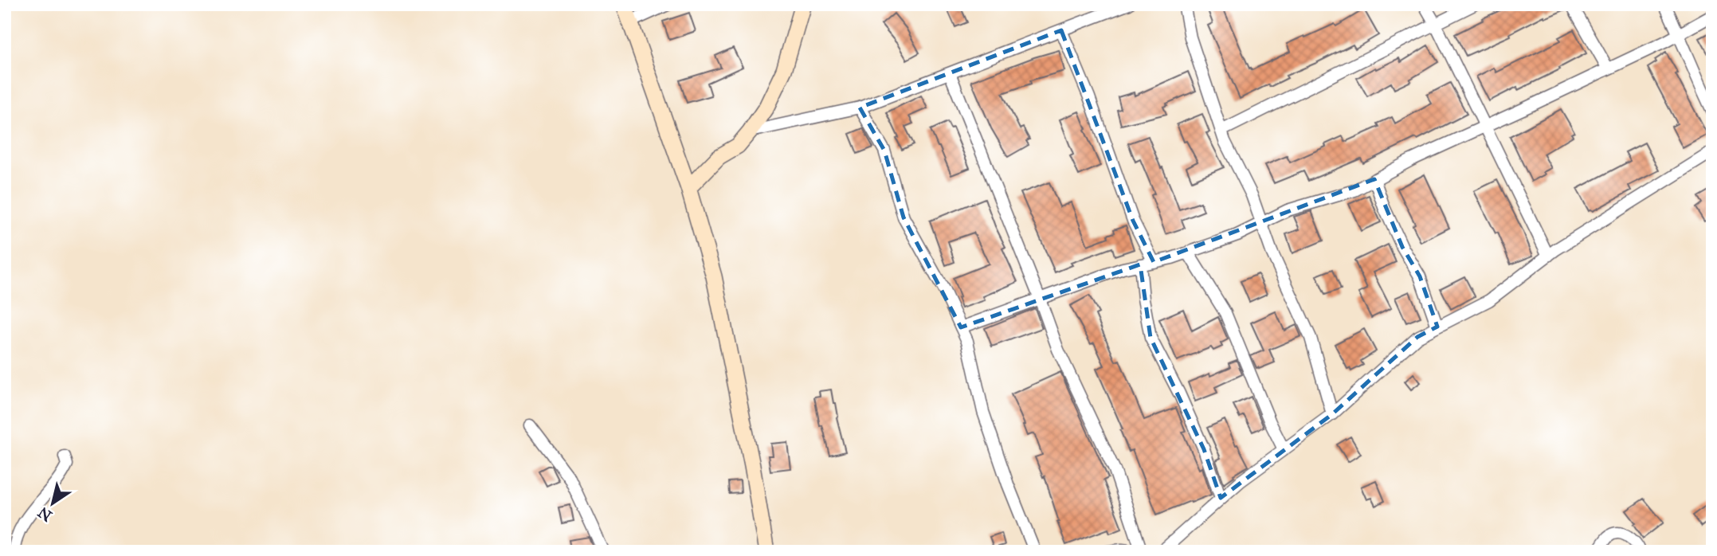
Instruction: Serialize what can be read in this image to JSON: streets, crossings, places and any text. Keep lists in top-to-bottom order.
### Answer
{
  "north": "bottom left"
}
